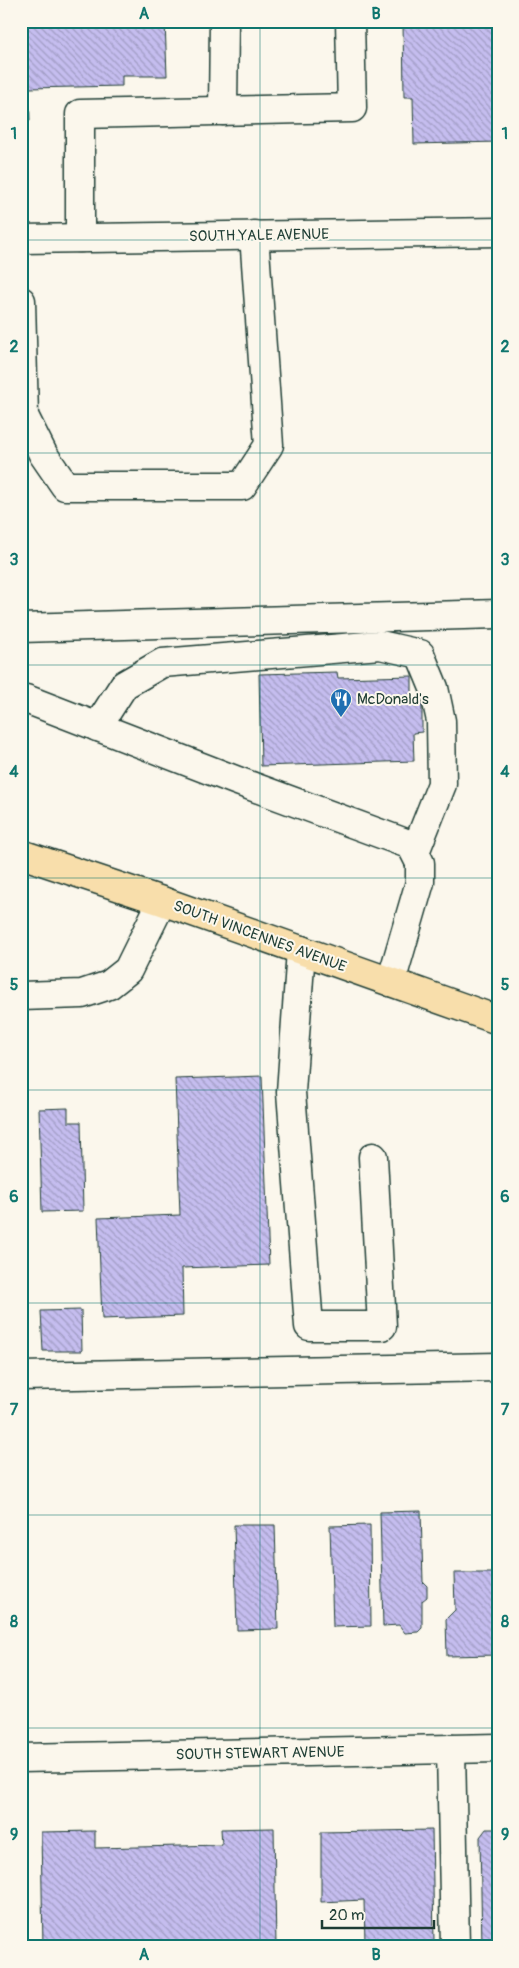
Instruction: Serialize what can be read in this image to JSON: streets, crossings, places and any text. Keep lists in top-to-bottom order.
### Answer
{
  "streets": {
    "main road": ["SOUTH VINCENNES AVENUE"],
    "street": ["SOUTH YALE AVENUE", "SOUTH STEWART AVENUE"]
  },
  "places": {
    "restaurant": ["McDonald's"]
  },
  "scale_bar": "20 m",
  "grid": {
    "columns": ["A", "B"],
    "rows": [
      "1",
      "2",
      "3",
      "4",
      "5",
      "6",
      "7",
      "8",
      "9"
    ]
  }
}
